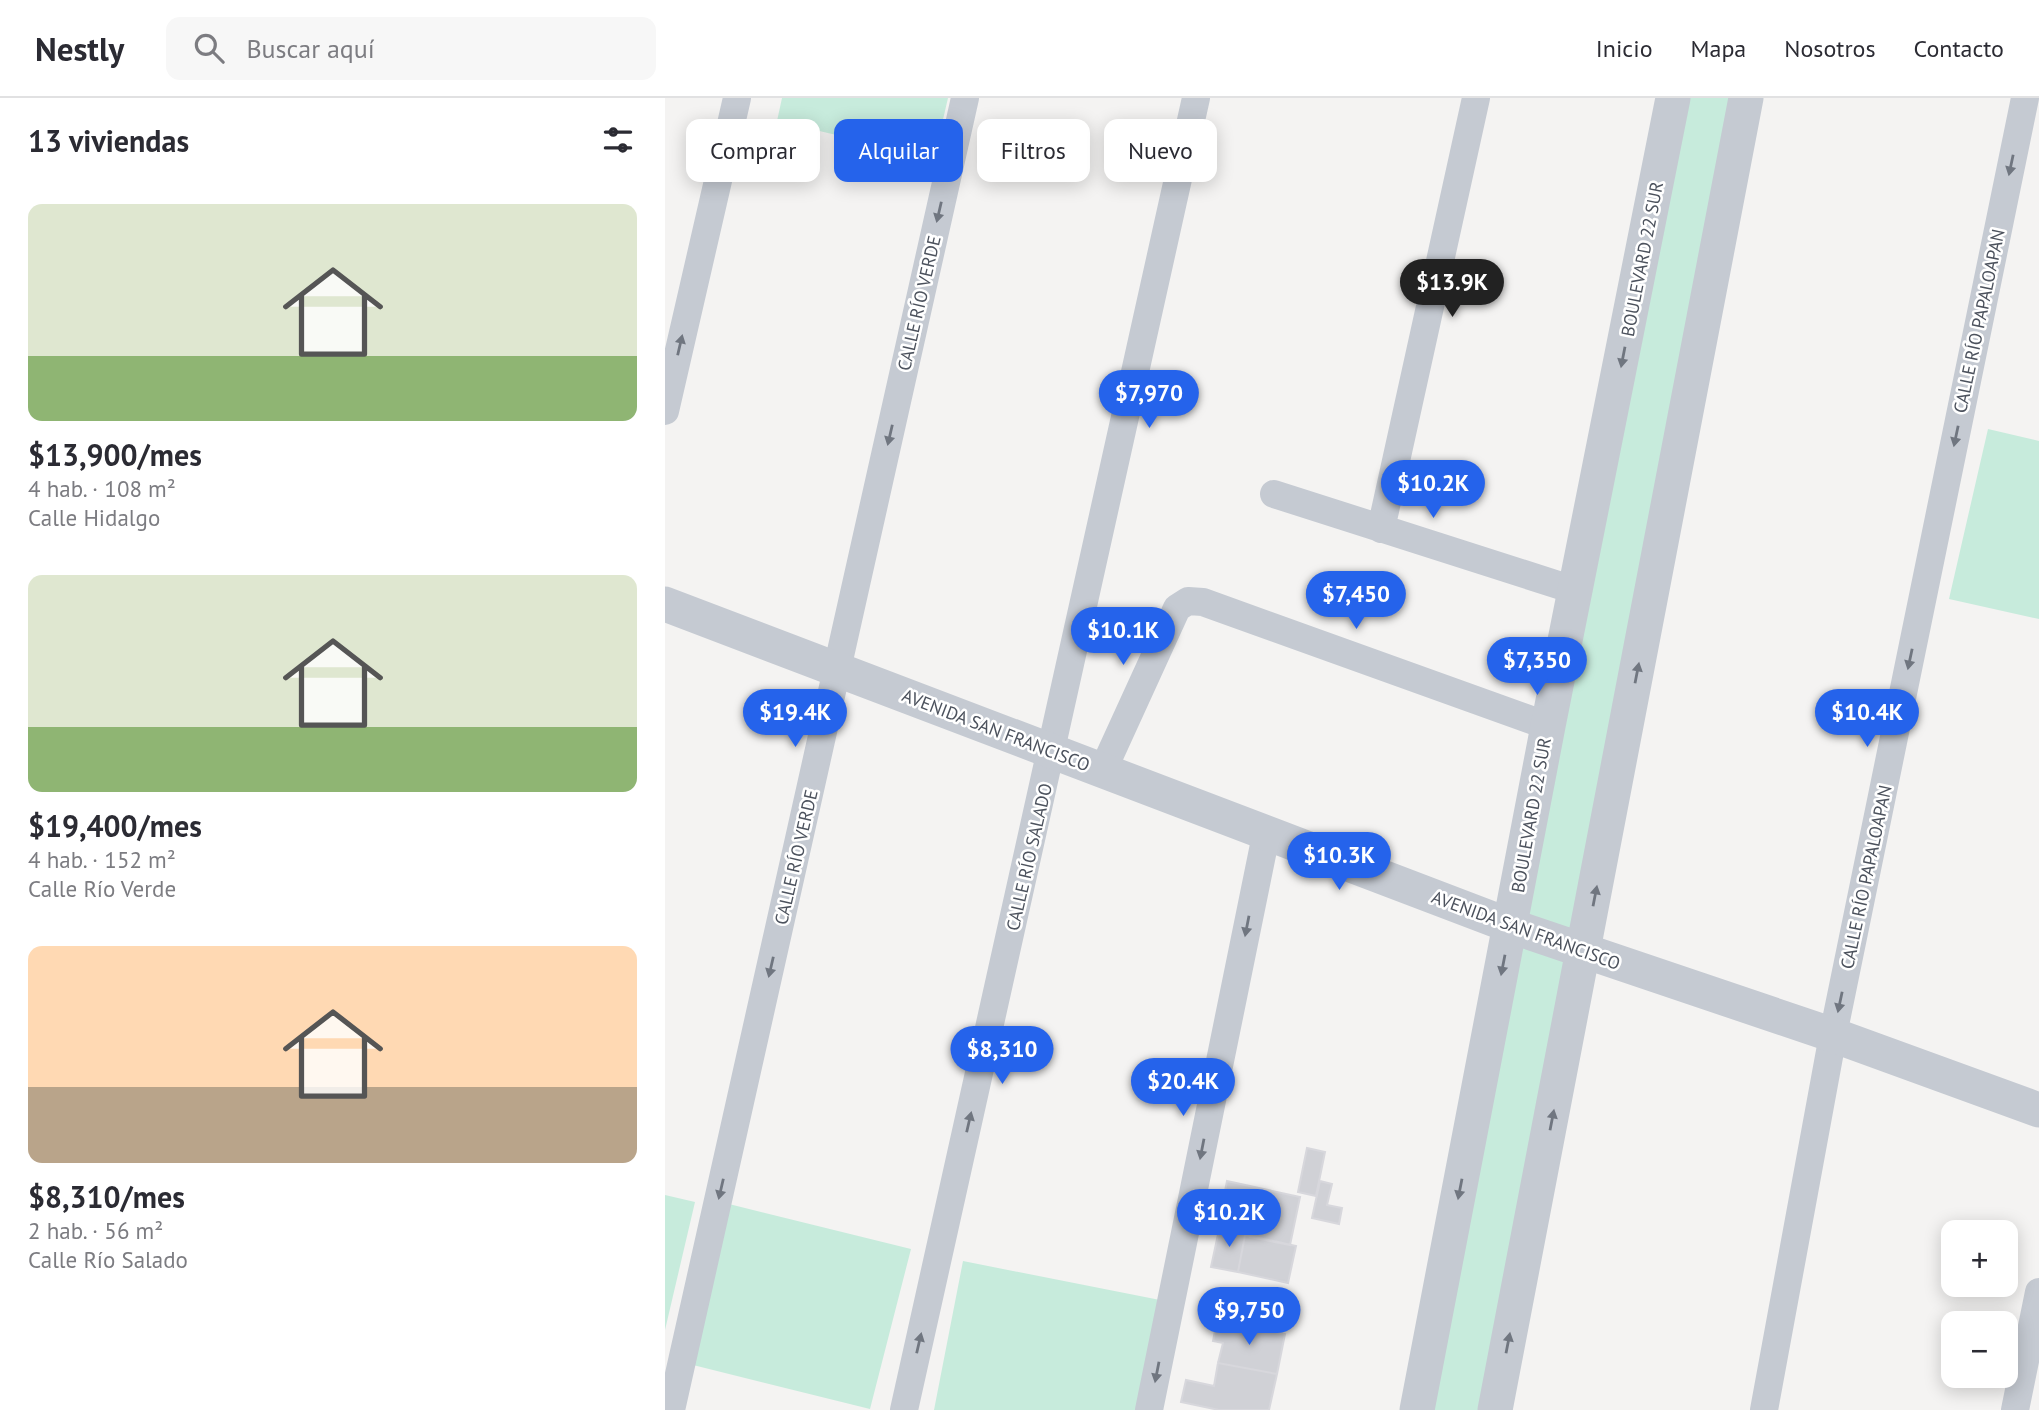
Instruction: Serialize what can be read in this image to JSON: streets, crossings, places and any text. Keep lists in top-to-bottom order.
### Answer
{
  "streets": {
    "street": [
      "BOULEVARD 22 SUR",
      "CALLE RÍO VERDE",
      "CALLE RÍO PAPALOAPAN",
      "AVENIDA SAN FRANCISCO",
      "CALLE RÍO SALADO"
    ]
  },
  "crossings": [
    ["BOULEVARD 22 SUR", "AVENIDA SAN FRANCISCO"],
    ["CALLE RÍO VERDE", "AVENIDA SAN FRANCISCO"],
    ["CALLE RÍO PAPALOAPAN", "AVENIDA SAN FRANCISCO"],
    ["AVENIDA SAN FRANCISCO", "CALLE RÍO SALADO"]
  ],
  "one_way": ["CALLE RÍO VERDE", "CALLE RÍO PAPALOAPAN"],
  "page": {
    "header": "Nestly",
    "search": "Buscar aquí",
    "nav": [
      "Inicio",
      "Mapa",
      "Nosotros",
      "Contacto"
    ],
    "heading": "13 viviendas",
    "chip": [
      "Comprar",
      "Alquilar",
      "Filtros",
      "Nuevo"
    ],
    "list": [
      {
        "name": "$13,900/mes",
        "note": "4 hab. · 108 m² · Calle Hidalgo"
      },
      {
        "name": "$19,400/mes",
        "note": "4 hab. · 152 m² · Calle Río Verde"
      },
      {
        "name": "$8,310/mes",
        "note": "2 hab. · 56 m² · Calle Río Salado"
      }
    ],
    "price": [
      "$13.9K",
      "$7,970",
      "$10.2K",
      "$7,450",
      "$10.1K",
      "$7,350",
      "$19.4K",
      "$10.4K",
      "$10.3K",
      "$8,310",
      "$20.4K",
      "$10.2K",
      "$9,750"
    ],
    "map_buttons": ["+", "−"]
  }
}
